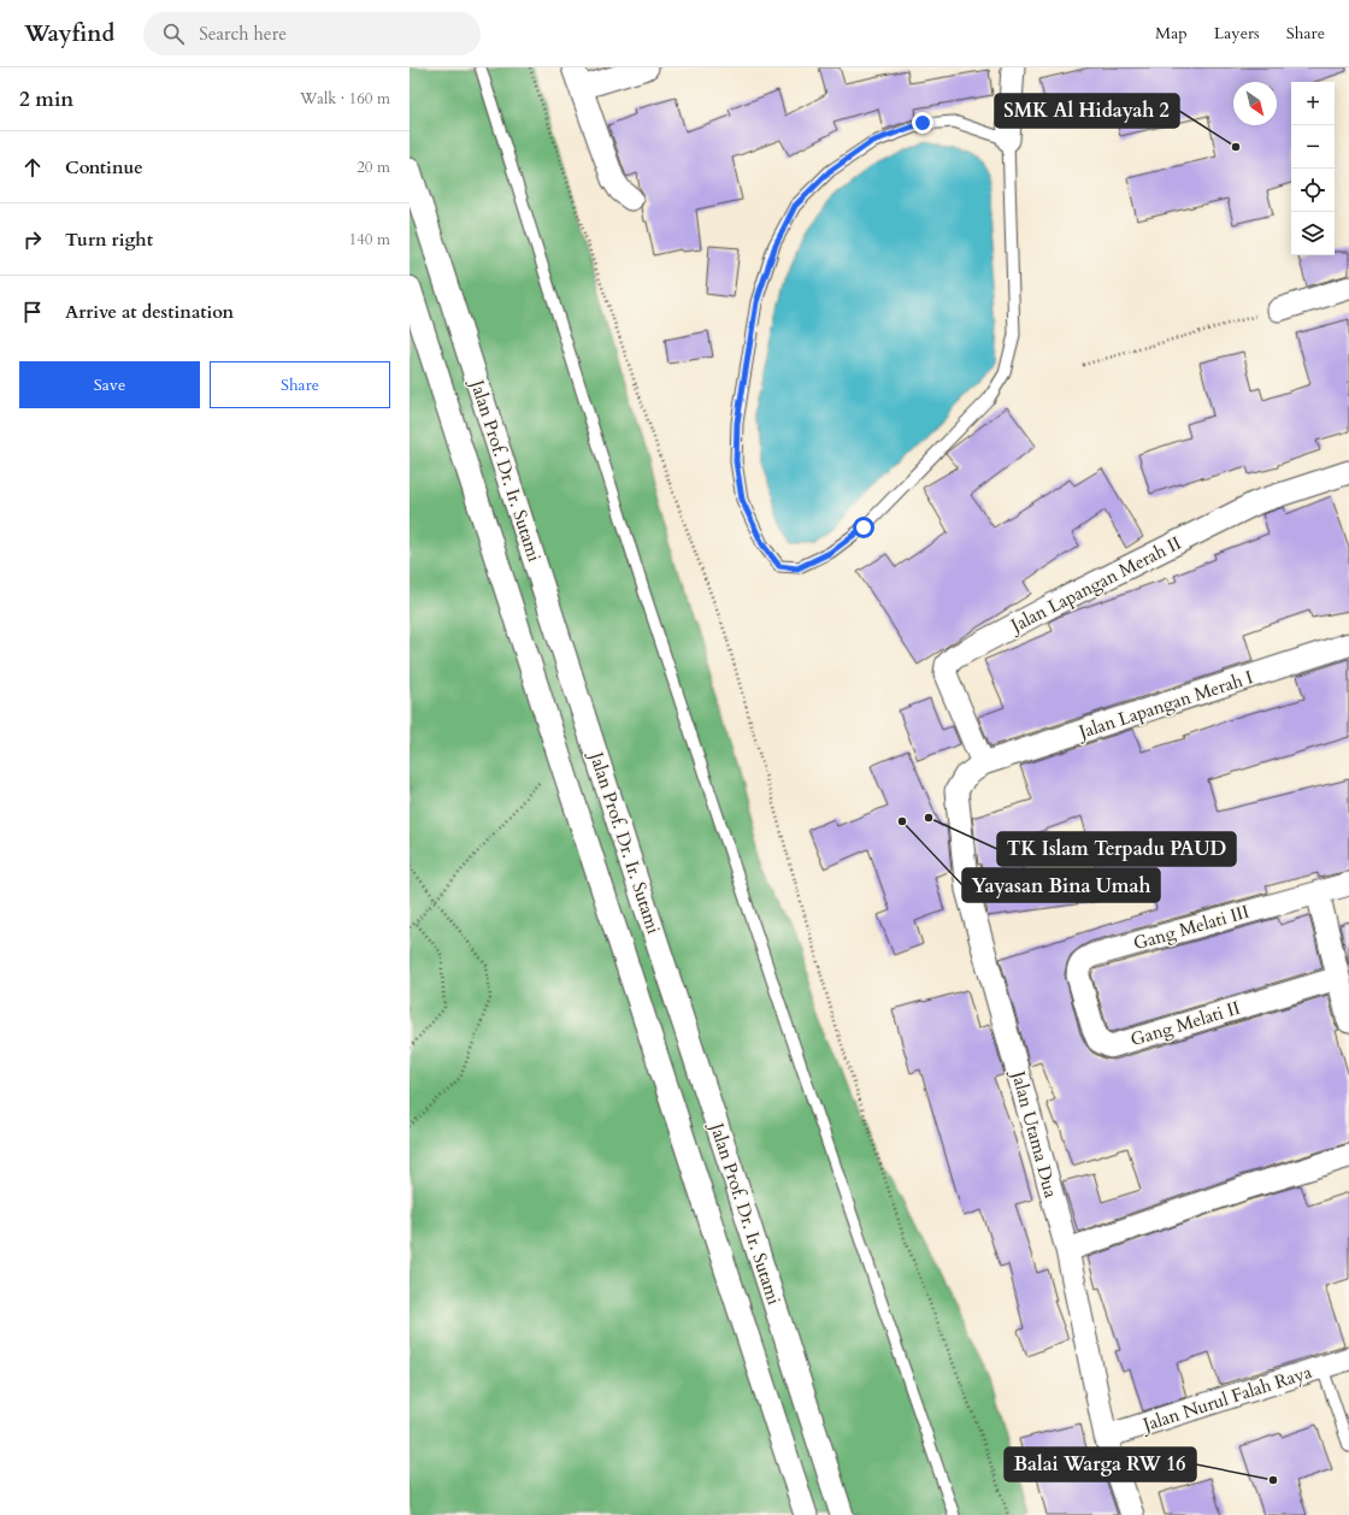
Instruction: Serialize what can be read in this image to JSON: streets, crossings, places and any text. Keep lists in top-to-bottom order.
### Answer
{
  "streets": {
    "street": [
      "Jalan Prof. Dr. Ir. Sutami",
      "Jalan Lapangan Merah II",
      "Jalan Lapangan Merah I",
      "Gang Melati III",
      "Gang Melati II",
      "Jalan Utama Dua",
      "Jalan Nurul Falah Raya"
    ]
  },
  "crossings": [
    ["Jalan Lapangan Merah II", "Jalan Lapangan Merah I"],
    ["Jalan Lapangan Merah II", "Jalan Utama Dua"],
    ["Jalan Lapangan Merah I", "Jalan Utama Dua"],
    ["Gang Melati III", "Gang Melati II"],
    ["Jalan Utama Dua", "Jalan Nurul Falah Raya"]
  ],
  "places": [
    "SMK Al Hidayah 2",
    "TK Islam Terpadu PAUD",
    "Yayasan Bina Umah",
    "Balai Warga RW 16"
  ],
  "north": "bottom right",
  "page": {
    "header": "Wayfind",
    "search": "Search here",
    "nav": ["Map", "Layers", "Share"],
    "heading": ["2 min", "Walk · 160 m"],
    "map_buttons": ["+", "−"],
    "list": [
      ["Continue", "20 m"],
      ["Turn right", "140 m"],
      "Arrive at destination"
    ],
    "buttons": ["Save", "Share"]
  }
}
